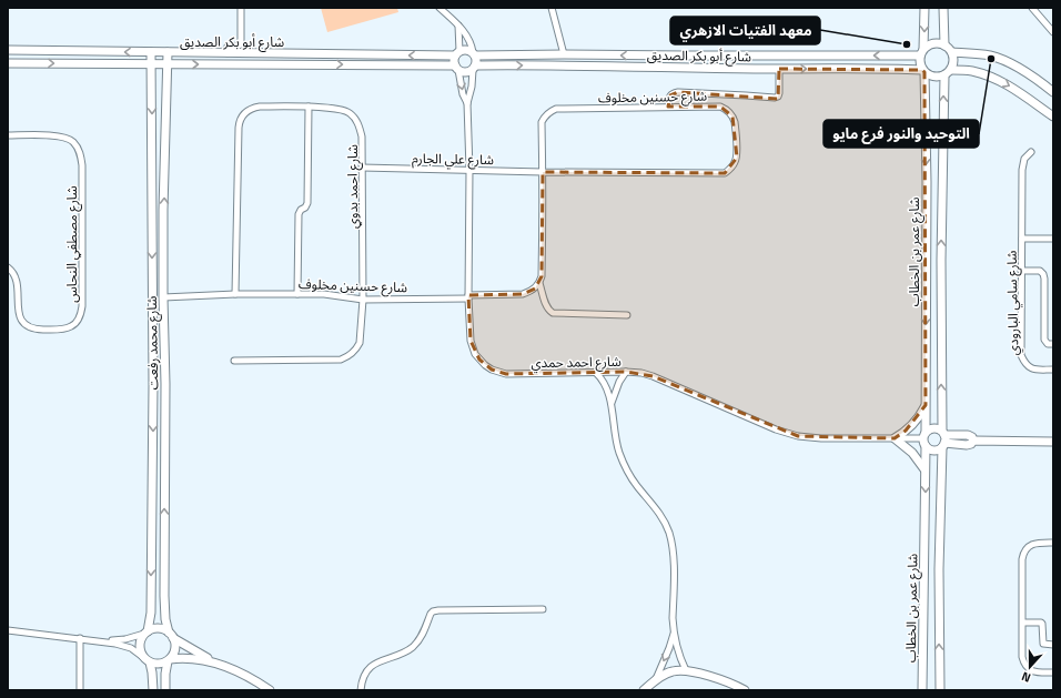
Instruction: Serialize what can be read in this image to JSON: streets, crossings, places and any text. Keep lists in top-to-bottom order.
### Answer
{
  "streets": {
    "street": [
      "شارع أبو بكر الصديق",
      "شارع حسنين مخلوف",
      "شارع علي الجارم",
      "شارع احمد بدوي",
      "شارع مصطفي النحاس",
      "شارع عمر بن الخطاب",
      "شارع سامي البارودي",
      "شارع محمد رفعت",
      "شارع احمد حمدي"
    ]
  },
  "crossings": [
    ["شارع أبو بكر الصديق", "شارع عمر بن الخطاب"],
    ["شارع أبو بكر الصديق", "شارع محمد رفعت"],
    ["شارع أبو بكر الصديق", "شارع احمد حمدي"],
    ["شارع حسنين مخلوف", "شارع علي الجارم"],
    ["شارع حسنين مخلوف", "شارع احمد بدوي"],
    ["شارع حسنين مخلوف", "شارع محمد رفعت"],
    ["شارع حسنين مخلوف", "شارع احمد حمدي"],
    ["شارع علي الجارم", "شارع احمد بدوي"],
    ["شارع علي الجارم", "شارع احمد حمدي"],
    ["شارع عمر بن الخطاب", "شارع احمد حمدي"]
  ],
  "places": ["معهد الفتيات الازهري", "التوحيد والنور فرع مايو"],
  "north": "bottom"
}
